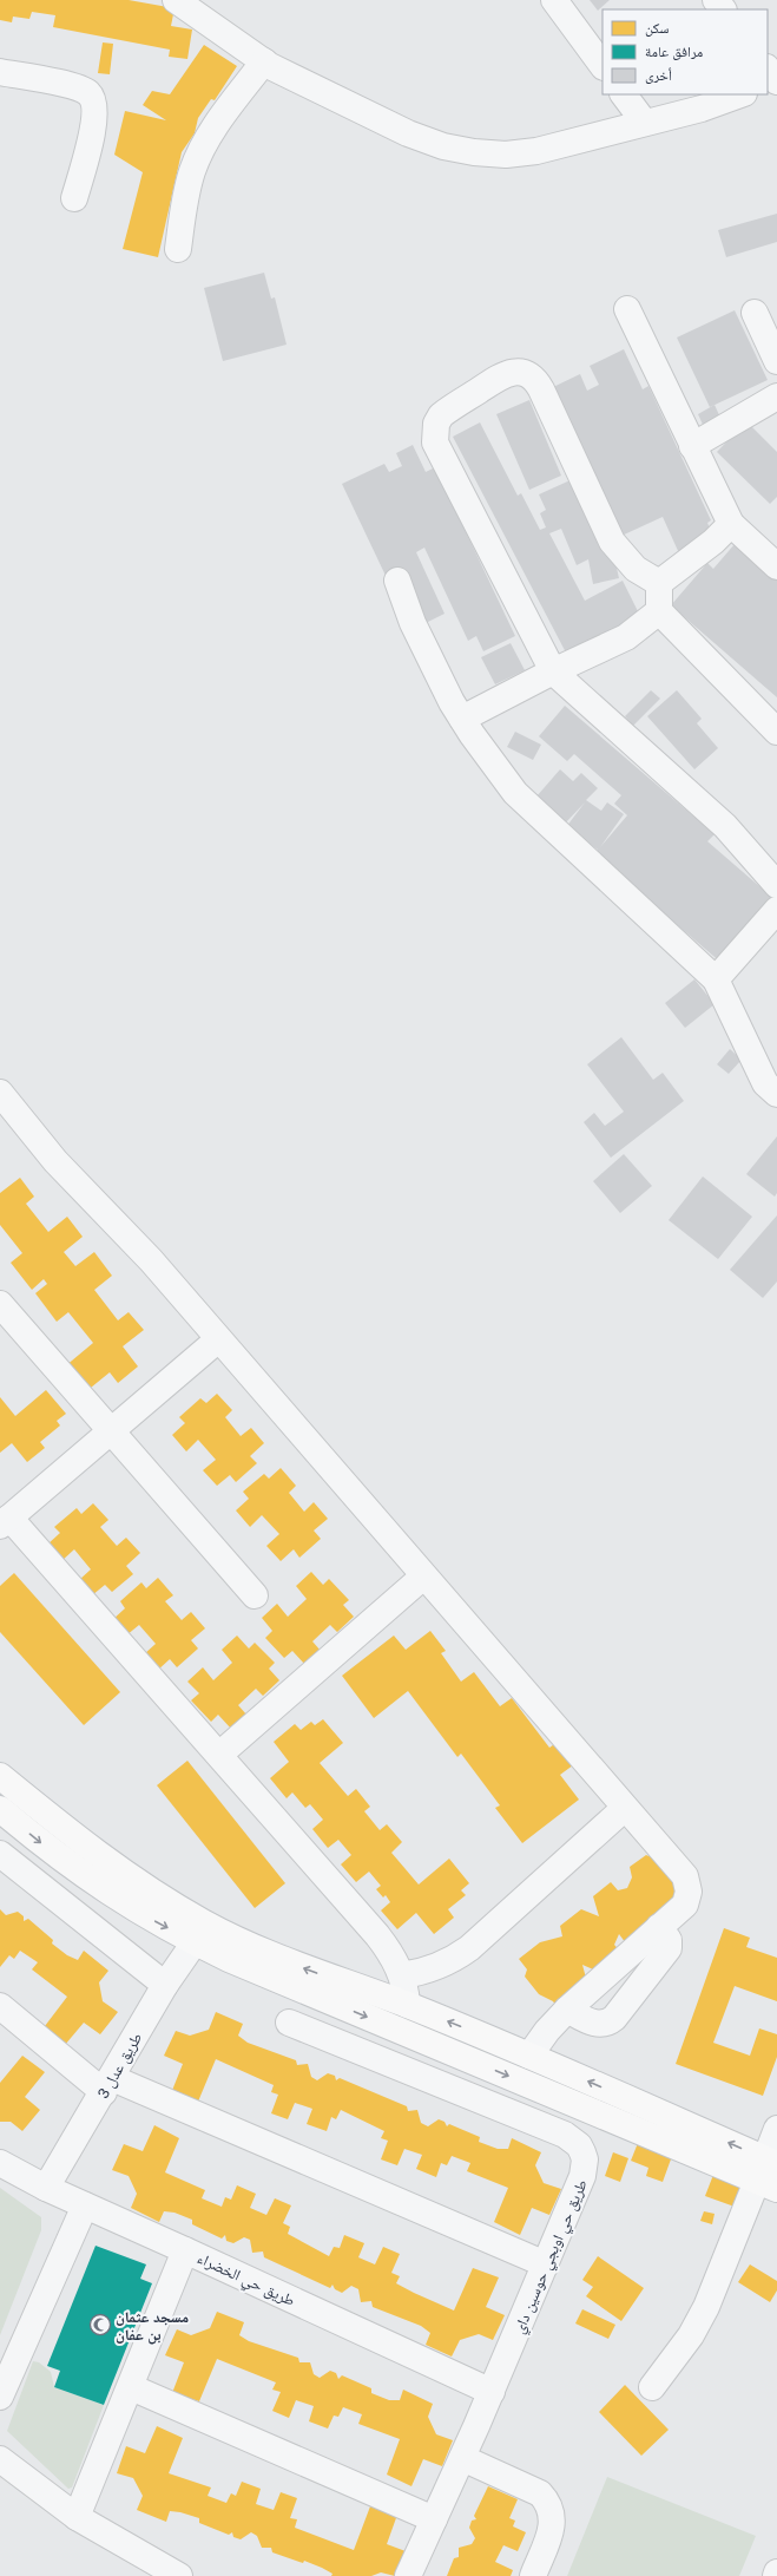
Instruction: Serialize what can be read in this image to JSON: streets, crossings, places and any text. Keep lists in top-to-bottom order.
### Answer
{
  "streets": {
    "street": ["طريق عدل 3", "طريق حي اوبجي حوسين داي", "طريق حي الخضراء"]
  },
  "crossings": [
    ["طريق حي اوبجي حوسين داي", "طريق حي الخضراء"]
  ],
  "places": {
    "mosque": ["مسجد عثمان بن عفان"]
  },
  "legend": ["سكن", "مرافق عامة", "أخرى"]
}
